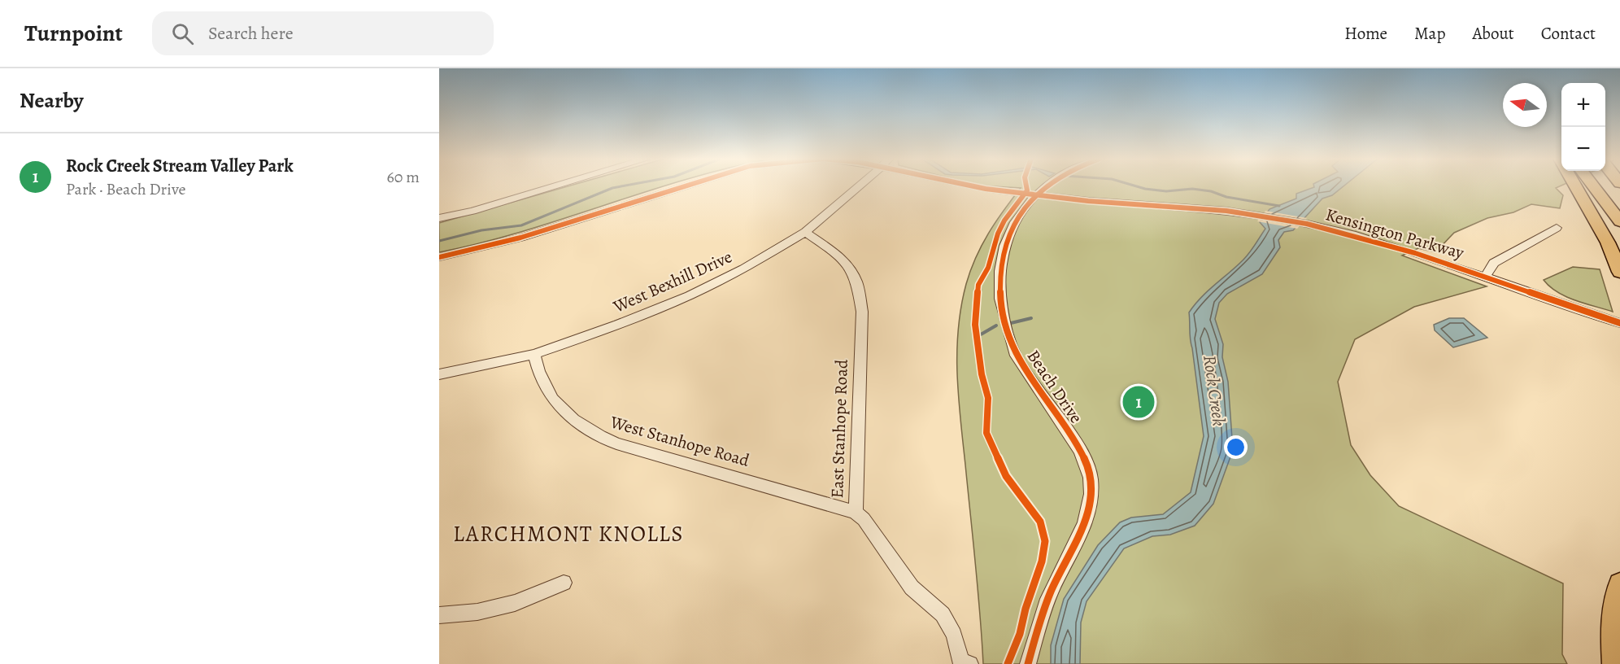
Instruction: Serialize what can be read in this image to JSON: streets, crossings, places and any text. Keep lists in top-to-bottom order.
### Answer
{
  "streets": {
    "street": [
      "Kensington Parkway",
      "West Bexhill Drive",
      "Beach Drive",
      "East Stanhope Road",
      "West Stanhope Road"
    ]
  },
  "crossings": [
    ["Kensington Parkway", "Beach Drive"],
    ["West Bexhill Drive", "East Stanhope Road"],
    ["West Bexhill Drive", "West Stanhope Road"],
    ["East Stanhope Road", "West Stanhope Road"]
  ],
  "districts": ["LARCHMONT KNOLLS"],
  "water": ["Rock Creek"],
  "north": "left",
  "page": {
    "header": "Turnpoint",
    "search": "Search here",
    "nav": [
      "Home",
      "Map",
      "About",
      "Contact"
    ],
    "heading": "Nearby",
    "map_buttons": ["+", "−"],
    "list": [
      {
        "mark": "1",
        "name": "Rock Creek Stream Valley Park",
        "note": "Park · Beach Drive",
        "value": "60 m"
      }
    ],
    "pins": "1"
  }
}
